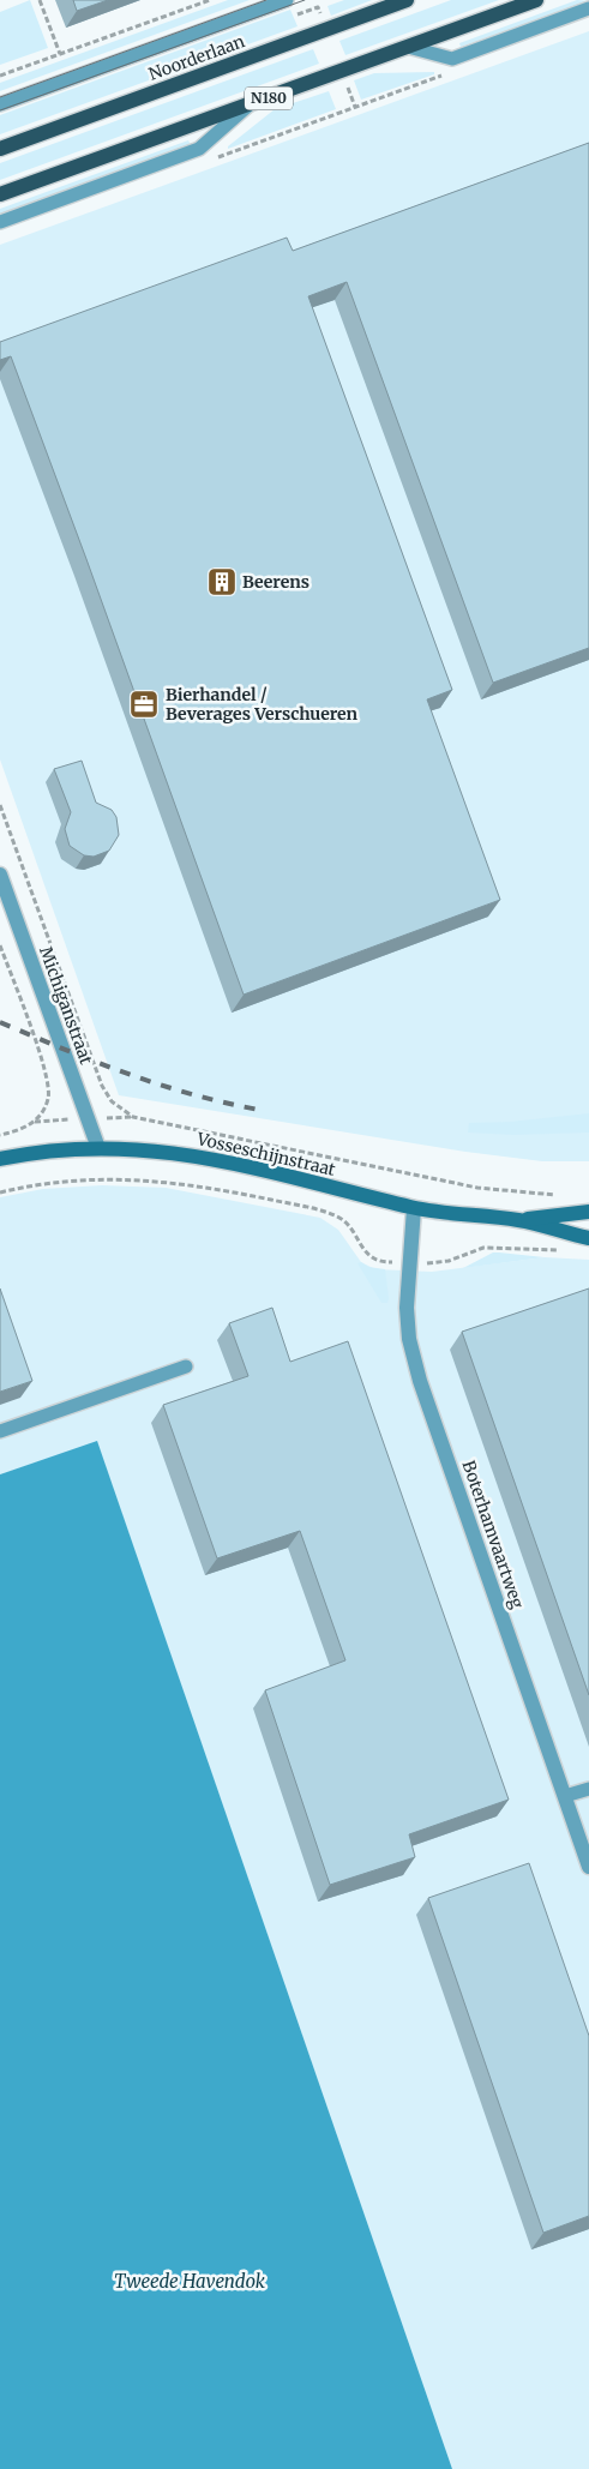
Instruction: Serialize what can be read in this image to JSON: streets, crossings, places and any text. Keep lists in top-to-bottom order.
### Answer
{
  "streets": {
    "main road": ["Noorderlaan", "N180"],
    "street": ["Michiganstraat", "Vosseschijnstraat", "Boterhamvaartweg"]
  },
  "crossings": [
    ["Michiganstraat", "Vosseschijnstraat"],
    ["Vosseschijnstraat", "Boterhamvaartweg"]
  ],
  "water": ["Tweede Havendok"],
  "places": {
    "building": ["Beerens"],
    "office": ["Bierhandel / Beverages Verschueren"]
  }
}
